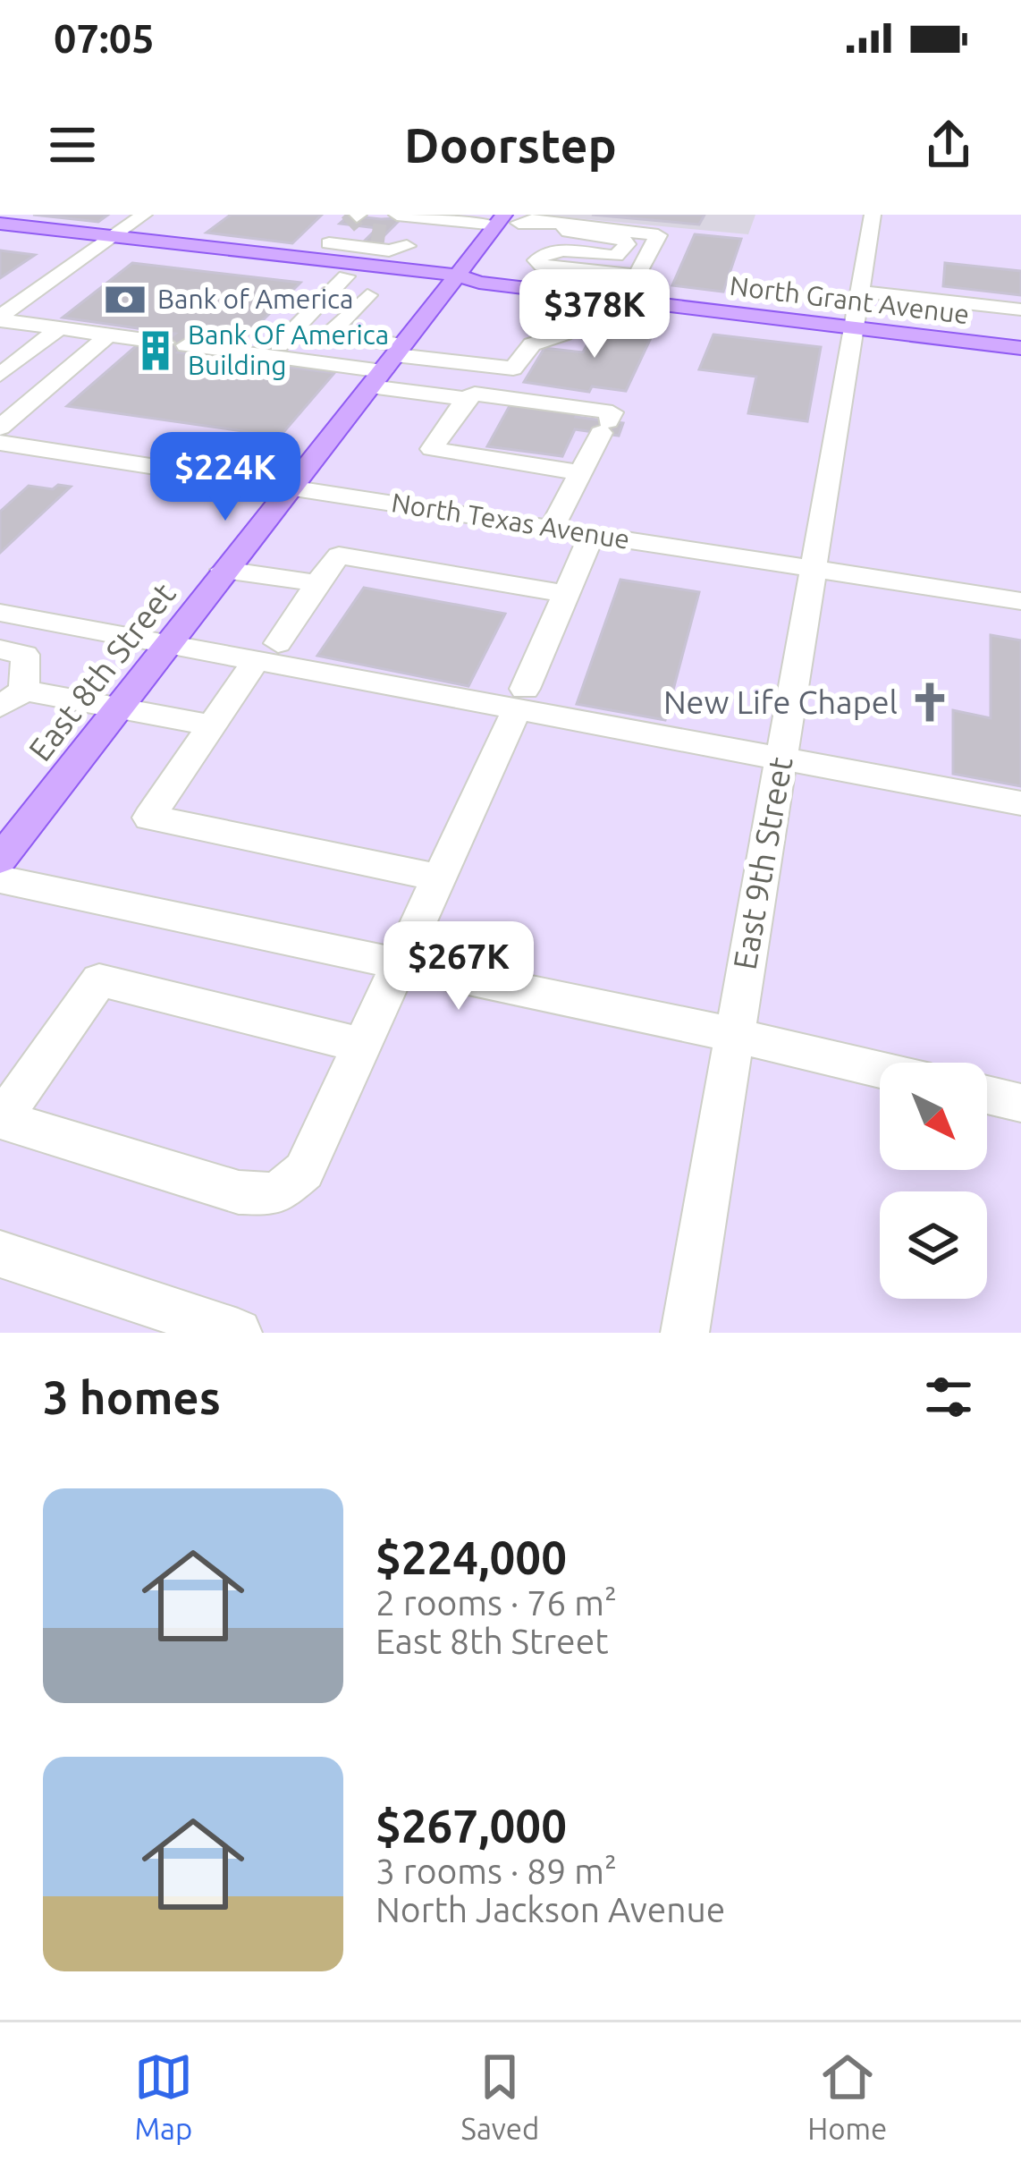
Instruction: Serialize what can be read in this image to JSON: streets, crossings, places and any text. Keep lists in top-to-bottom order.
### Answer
{
  "streets": {
    "main road": ["North Grant Avenue", "East 8th Street"],
    "street": ["North Texas Avenue", "East 9th Street"]
  },
  "crossings": [
    ["North Grant Avenue", "East 8th Street"],
    ["North Grant Avenue", "East 9th Street"],
    ["North Texas Avenue", "East 8th Street"],
    ["North Texas Avenue", "East 9th Street"]
  ],
  "places": {
    "bank": ["Bank of America"],
    "building": ["Bank Of America Building"],
    "church": ["New Life Chapel"]
  },
  "north": "bottom right",
  "page": {
    "status": "07:05",
    "header": "Doorstep",
    "price": ["$378K", "$224K", "$267K"],
    "heading": "3 homes",
    "list": [
      {
        "name": "$224,000",
        "note": "2 rooms · 76 m² · East 8th Street"
      },
      {
        "name": "$267,000",
        "note": "3 rooms · 89 m² · North Jackson Avenue"
      }
    ],
    "tabs": ["Map", "Saved", "Home"]
  }
}
